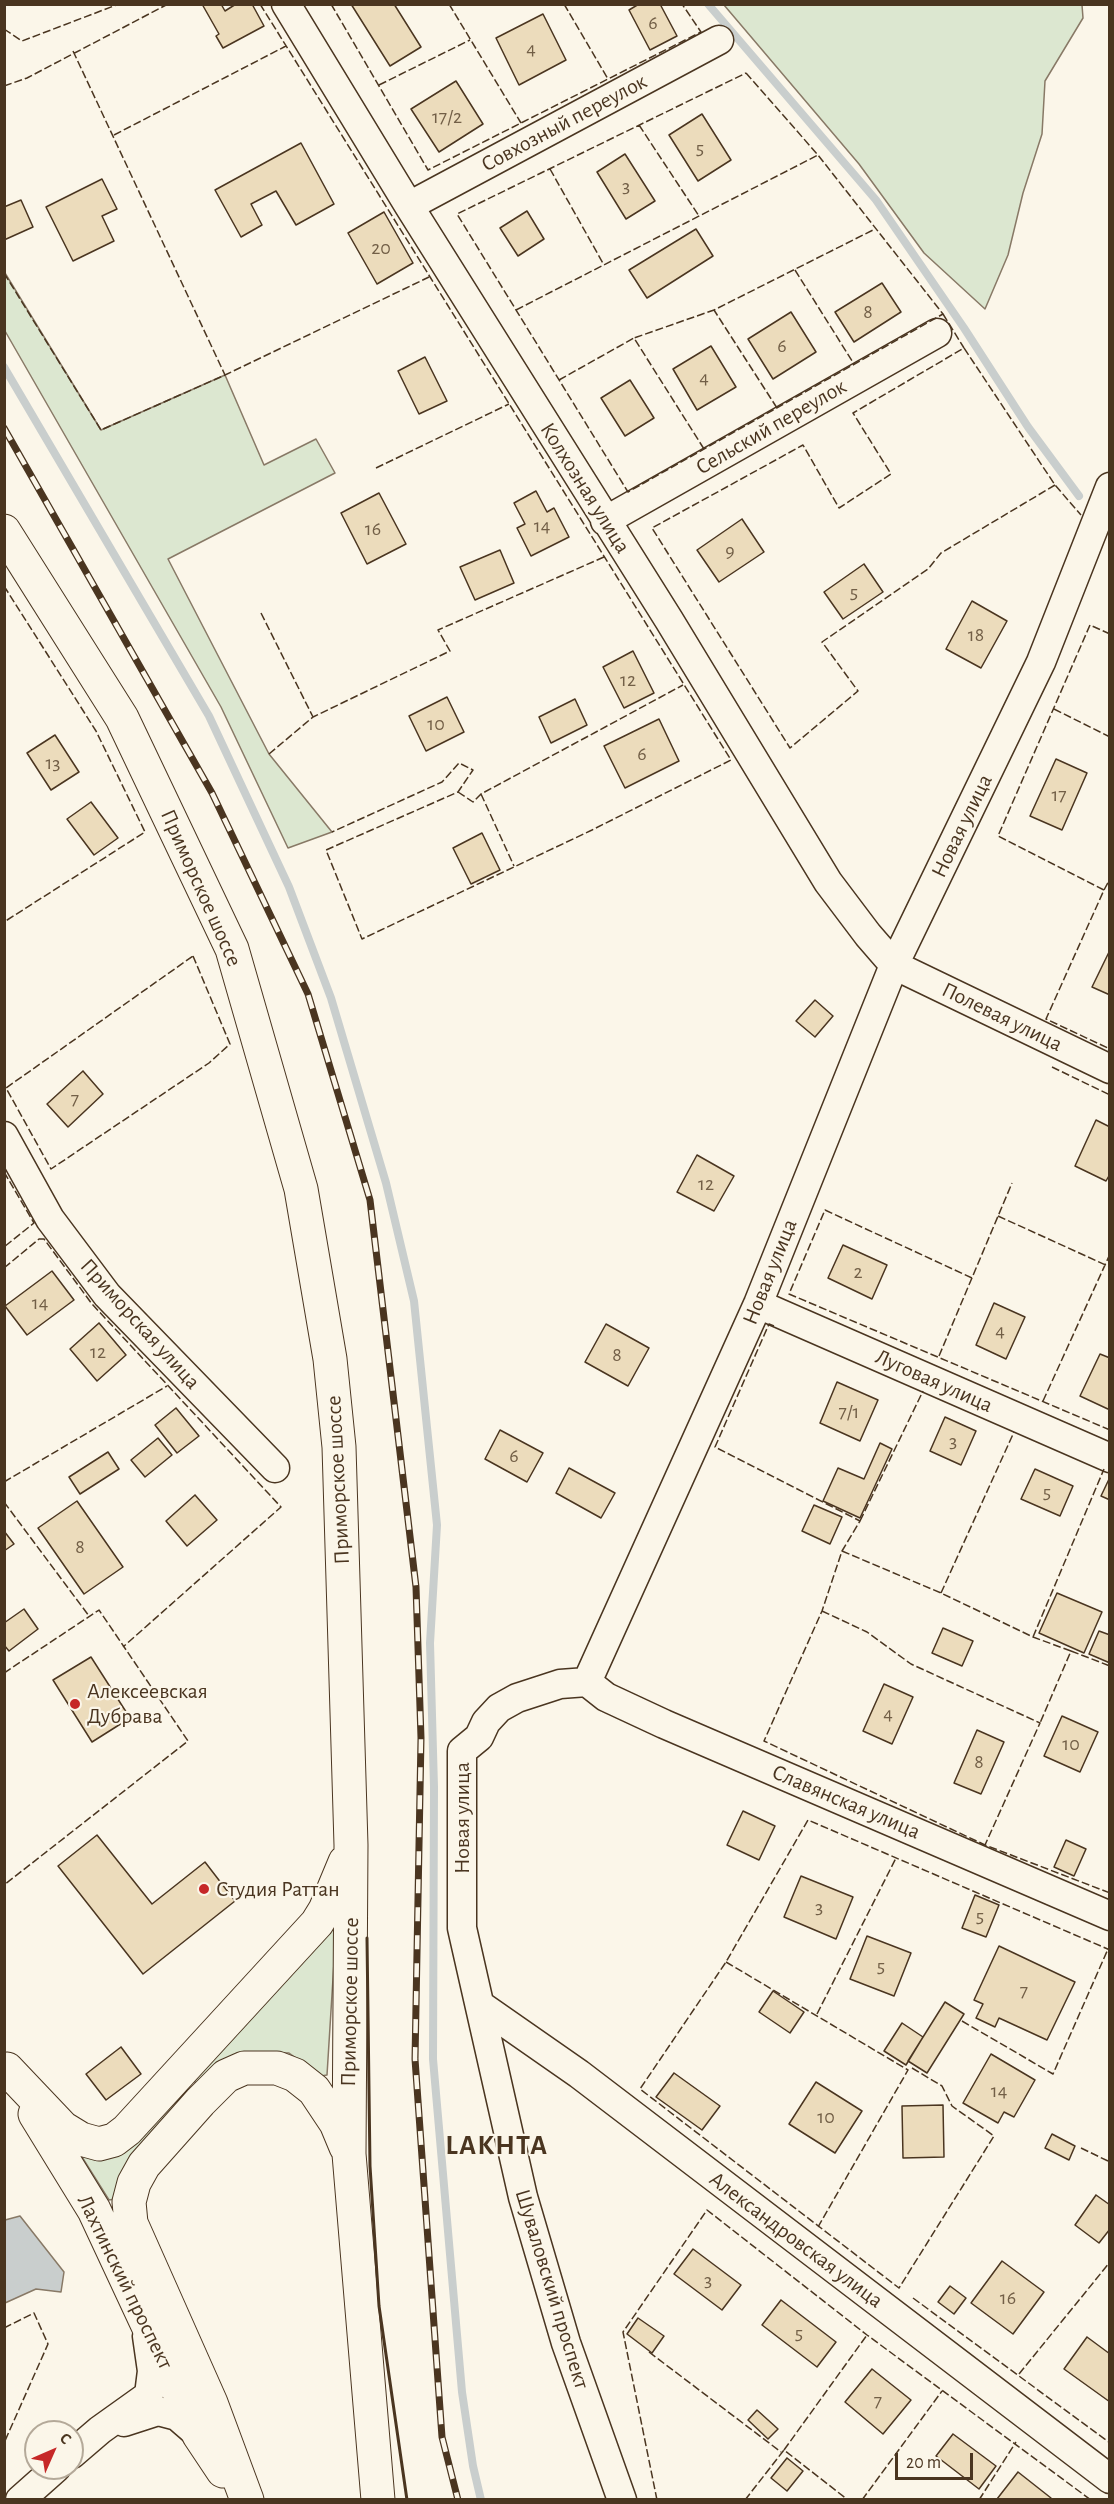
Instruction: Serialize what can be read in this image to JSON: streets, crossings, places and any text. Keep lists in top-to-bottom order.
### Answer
{
  "streets": {
    "main road": ["Приморское шоссе", "Лахтинский проспект"],
    "street": [
      "Совхозный переулок",
      "Сельский переулок",
      "Колхозная улица",
      "Новая улица",
      "Полевая улица",
      "Приморская улица",
      "Луговая улица",
      "Славянская улица",
      "Александровская улица",
      "Шуваловский проспект"
    ]
  },
  "crossings": [
    ["Совхозный переулок", "Колхозная улица"],
    ["Сельский переулок", "Колхозная улица"],
    ["Колхозная улица", "Новая улица"],
    ["Колхозная улица", "Полевая улица"],
    ["Новая улица", "Полевая улица"],
    ["Новая улица", "Луговая улица"],
    ["Новая улица", "Славянская улица"],
    ["Новая улица", "Александровская улица"],
    ["Новая улица", "Шуваловский проспект"],
    ["Александровская улица", "Шуваловский проспект"]
  ],
  "districts": ["LAKHTA"],
  "places": ["Алексеевская Дубрава", "Студия Раттан"],
  "house_numbers": [
    "6",
    "4",
    "17/2",
    "5",
    "3",
    "20",
    "8",
    "6",
    "4",
    "14",
    "16",
    "9",
    "5",
    "18",
    "12",
    "10",
    "6",
    "13",
    "17",
    "7",
    "12",
    "2",
    "14",
    "4",
    "12",
    "8",
    "7/1",
    "3",
    "6",
    "5",
    "8",
    "4",
    "10",
    "8",
    "3",
    "5",
    "5",
    "7",
    "14",
    "10",
    "3",
    "16",
    "5",
    "7"
  ],
  "scale_bar": "20 m",
  "north": "top right"
}
